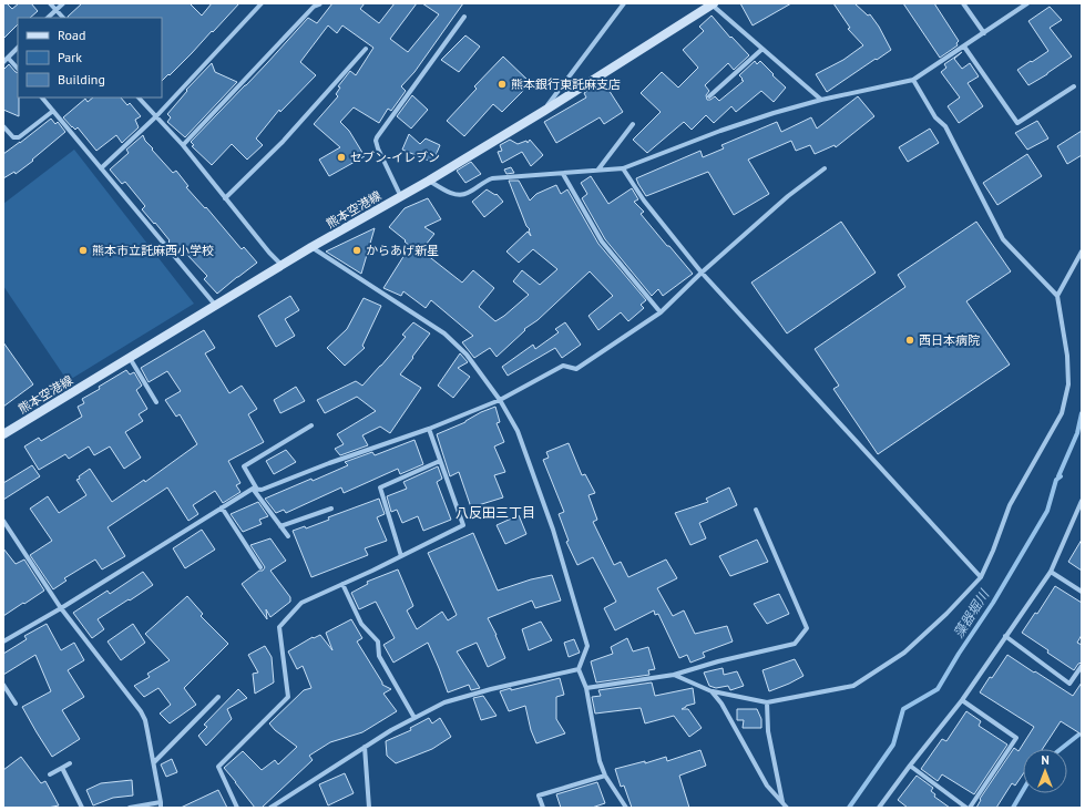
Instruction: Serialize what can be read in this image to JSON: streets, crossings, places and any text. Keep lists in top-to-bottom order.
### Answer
{
  "streets": {
    "main road": ["熊本空港線"]
  },
  "districts": ["八反田三丁目"],
  "water": ["藻器堀川"],
  "places": [
    "熊本銀行東託麻支店",
    "セブン-イレブン",
    "熊本市立託麻西小学校",
    "からあげ新星",
    "西日本病院"
  ],
  "legend": ["Road", "Park", "Building"],
  "north": "top"
}
